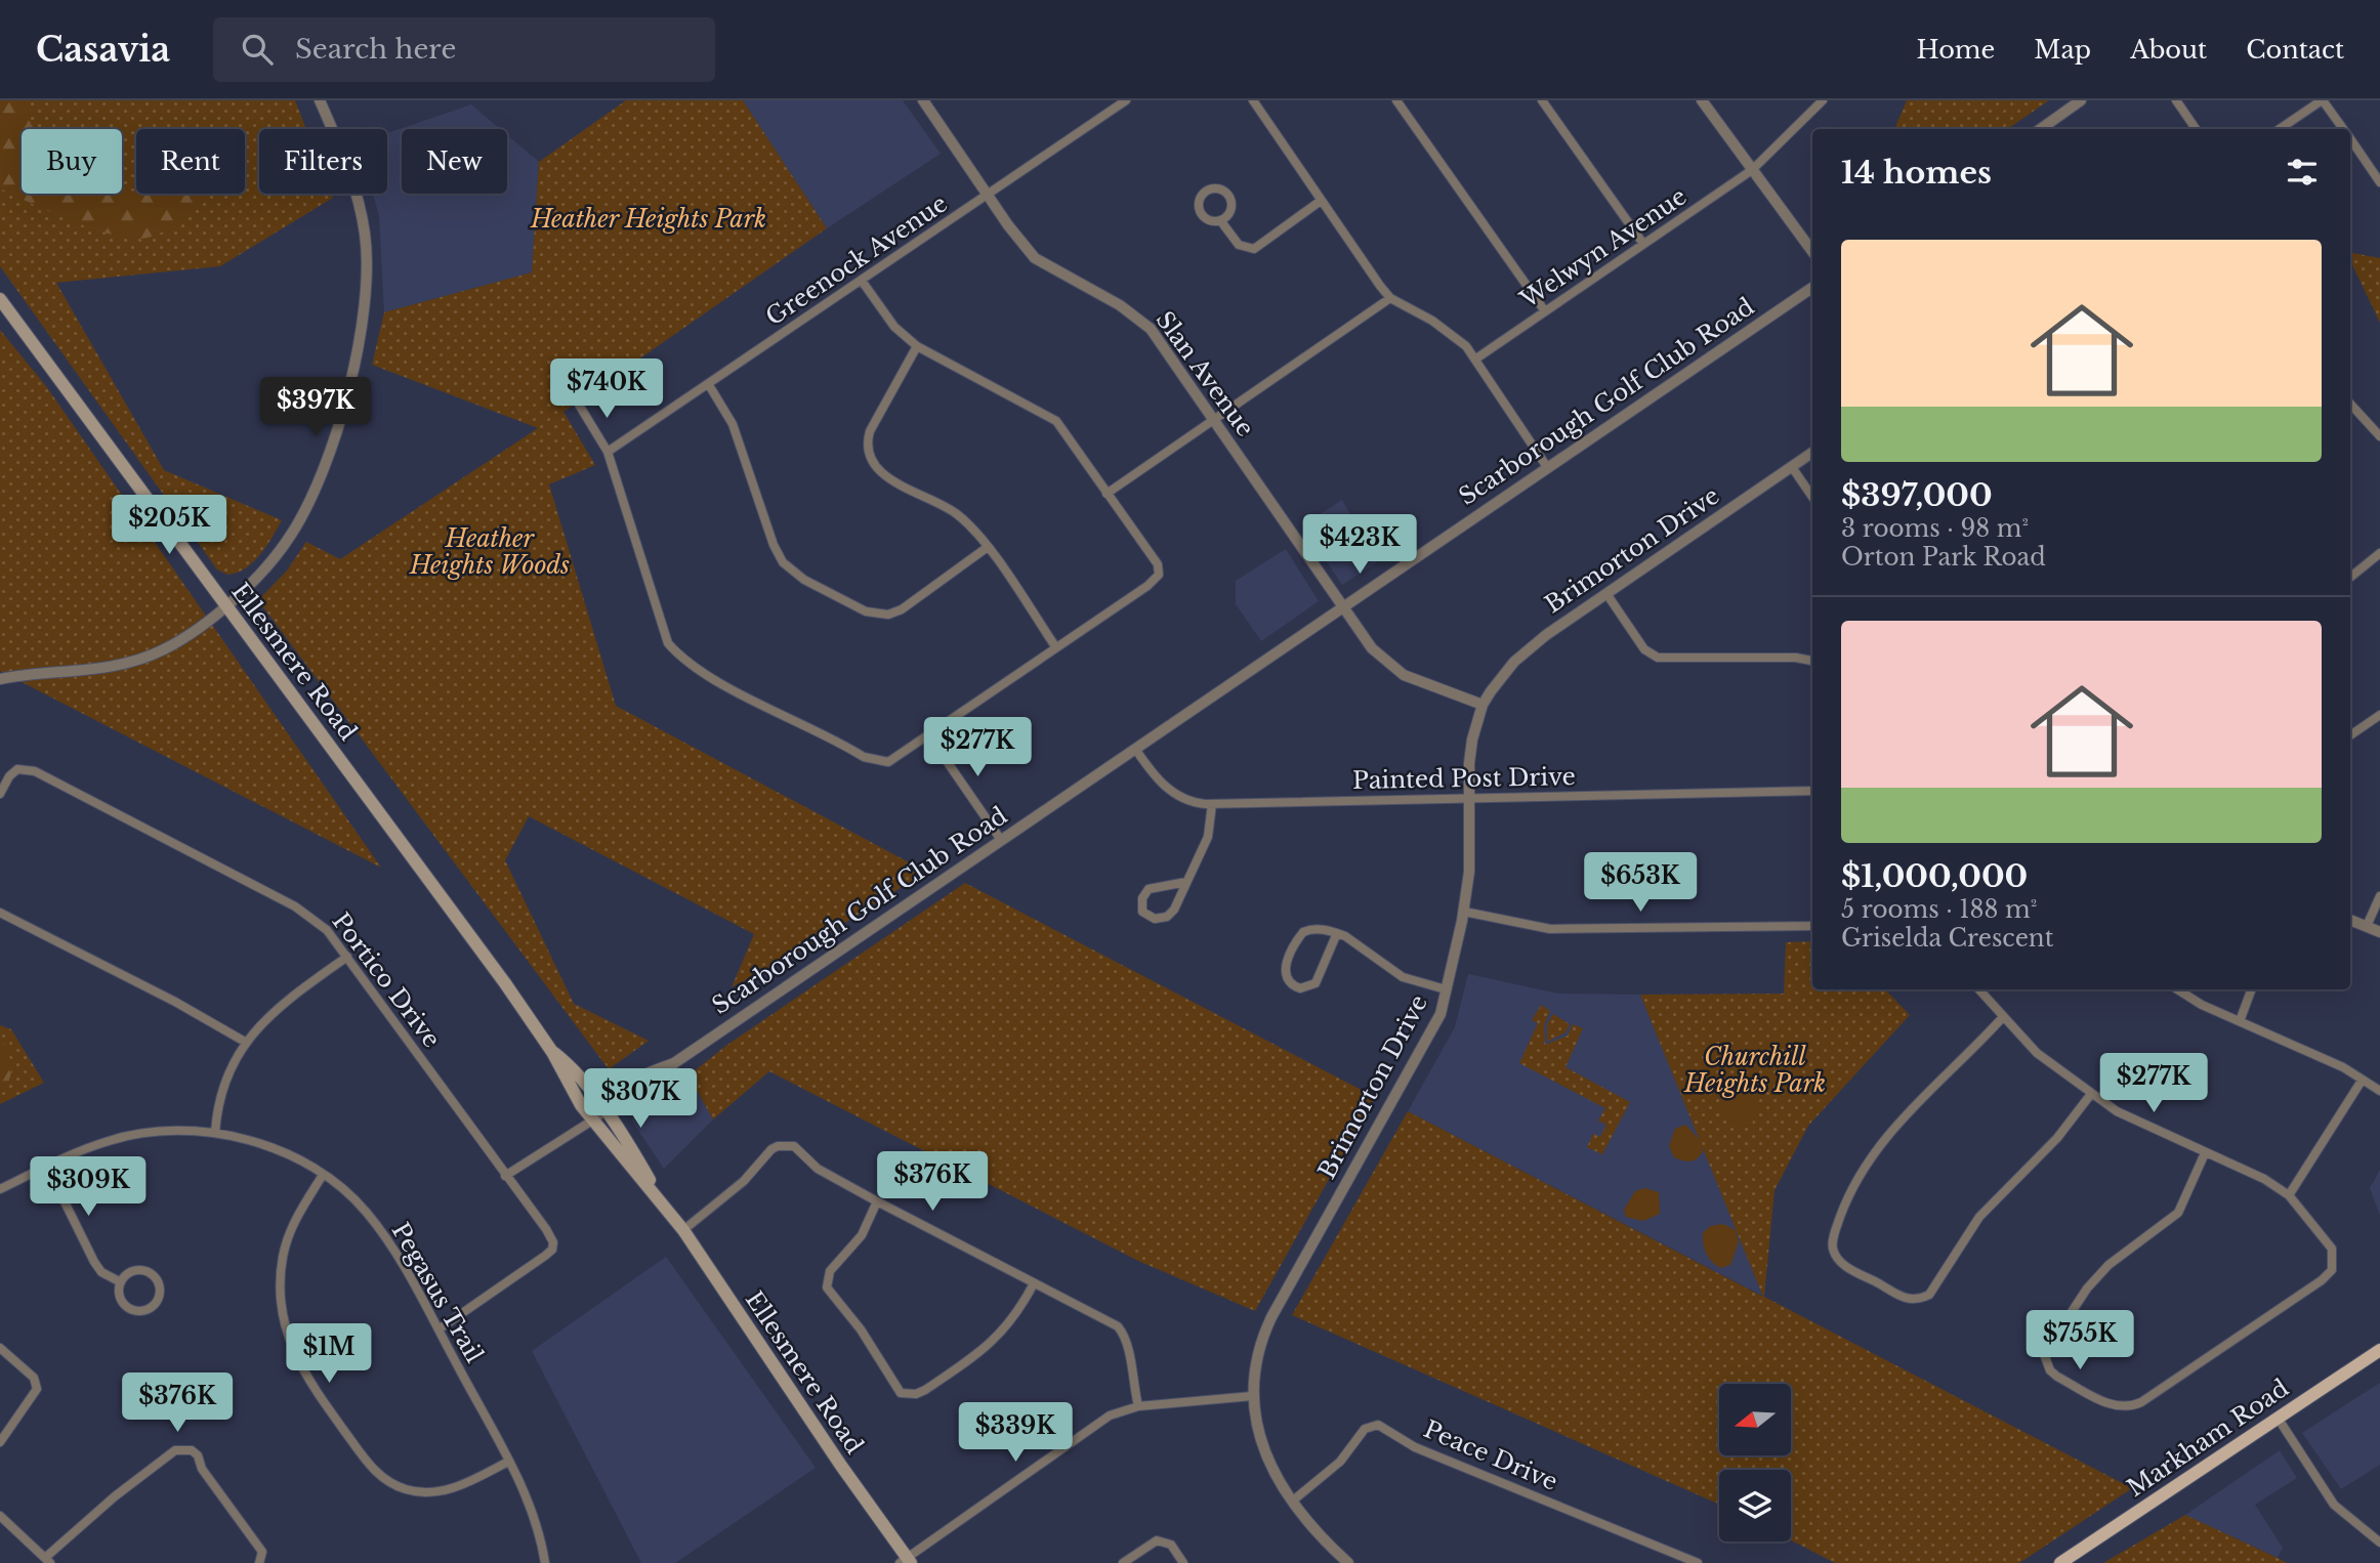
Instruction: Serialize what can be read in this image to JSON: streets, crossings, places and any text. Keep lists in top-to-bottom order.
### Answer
{
  "streets": {
    "main road": ["Ellesmere Road", "Markham Road"],
    "street": [
      "Welwyn Avenue",
      "Greenock Avenue",
      "Slan Avenue",
      "Scarborough Golf Club Road",
      "Brimorton Drive",
      "Painted Post Drive",
      "Portico Drive",
      "Pegasus Trail",
      "Peace Drive"
    ]
  },
  "crossings": [
    ["Greenock Avenue", "Slan Avenue"],
    ["Slan Avenue", "Scarborough Golf Club Road"],
    ["Slan Avenue", "Brimorton Drive"],
    ["Scarborough Golf Club Road", "Ellesmere Road"],
    ["Scarborough Golf Club Road", "Painted Post Drive"],
    ["Brimorton Drive", "Painted Post Drive"],
    ["Brimorton Drive", "Peace Drive"],
    ["Portico Drive", "Pegasus Trail"]
  ],
  "parks": ["Heather Heights Park", "Heather Heights Woods", "Churchill Heights Park"],
  "north": "left",
  "page": {
    "header": "Casavia",
    "search": "Search here",
    "nav": [
      "Home",
      "Map",
      "About",
      "Contact"
    ],
    "chip": [
      "Buy",
      "Rent",
      "Filters",
      "New"
    ],
    "heading": "14 homes",
    "list": [
      {
        "name": "$397,000",
        "note": "3 rooms · 98 m² · Orton Park Road"
      },
      {
        "name": "$1,000,000",
        "note": "5 rooms · 188 m² · Griselda Crescent"
      }
    ],
    "price": [
      "$740K",
      "$397K",
      "$205K",
      "$423K",
      "$277K",
      "$653K",
      "$277K",
      "$307K",
      "$376K",
      "$309K",
      "$755K",
      "$1M",
      "$376K",
      "$339K"
    ]
  }
}
